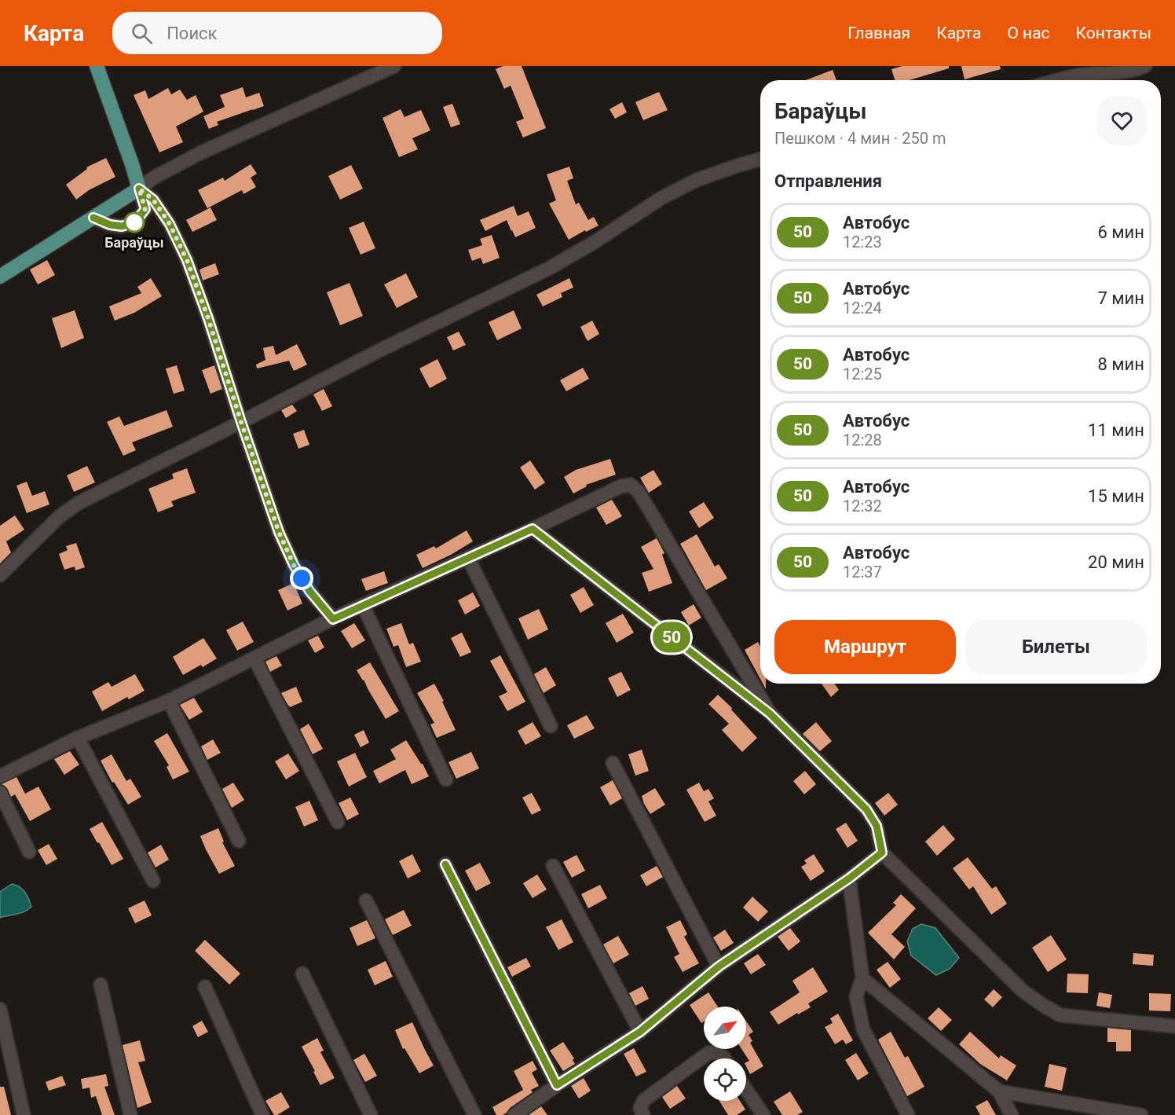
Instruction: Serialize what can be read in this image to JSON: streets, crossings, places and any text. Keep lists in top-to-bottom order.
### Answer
{
  "places": ["Бараўцы"],
  "lines": ["bus line 50"],
  "north": "top right",
  "page": {
    "header": "Карта",
    "search": "Поиск",
    "nav": [
      "Главная",
      "Карта",
      "О нас",
      "Контакты"
    ],
    "on_map": "50",
    "heading": [
      ["Бараўцы", "Пешком · 4 мин · 250 m"],
      "Отправления"
    ],
    "list": [
      {
        "mark": "50",
        "name": "Автобус",
        "note": "12:23",
        "value": "6 мин"
      },
      {
        "mark": "50",
        "name": "Автобус",
        "note": "12:24",
        "value": "7 мин"
      },
      {
        "mark": "50",
        "name": "Автобус",
        "note": "12:25",
        "value": "8 мин"
      },
      {
        "mark": "50",
        "name": "Автобус",
        "note": "12:28",
        "value": "11 мин"
      },
      {
        "mark": "50",
        "name": "Автобус",
        "note": "12:32",
        "value": "15 мин"
      },
      {
        "mark": "50",
        "name": "Автобус",
        "note": "12:37",
        "value": "20 мин"
      }
    ],
    "buttons": ["Маршрут", "Билеты"]
  }
}
